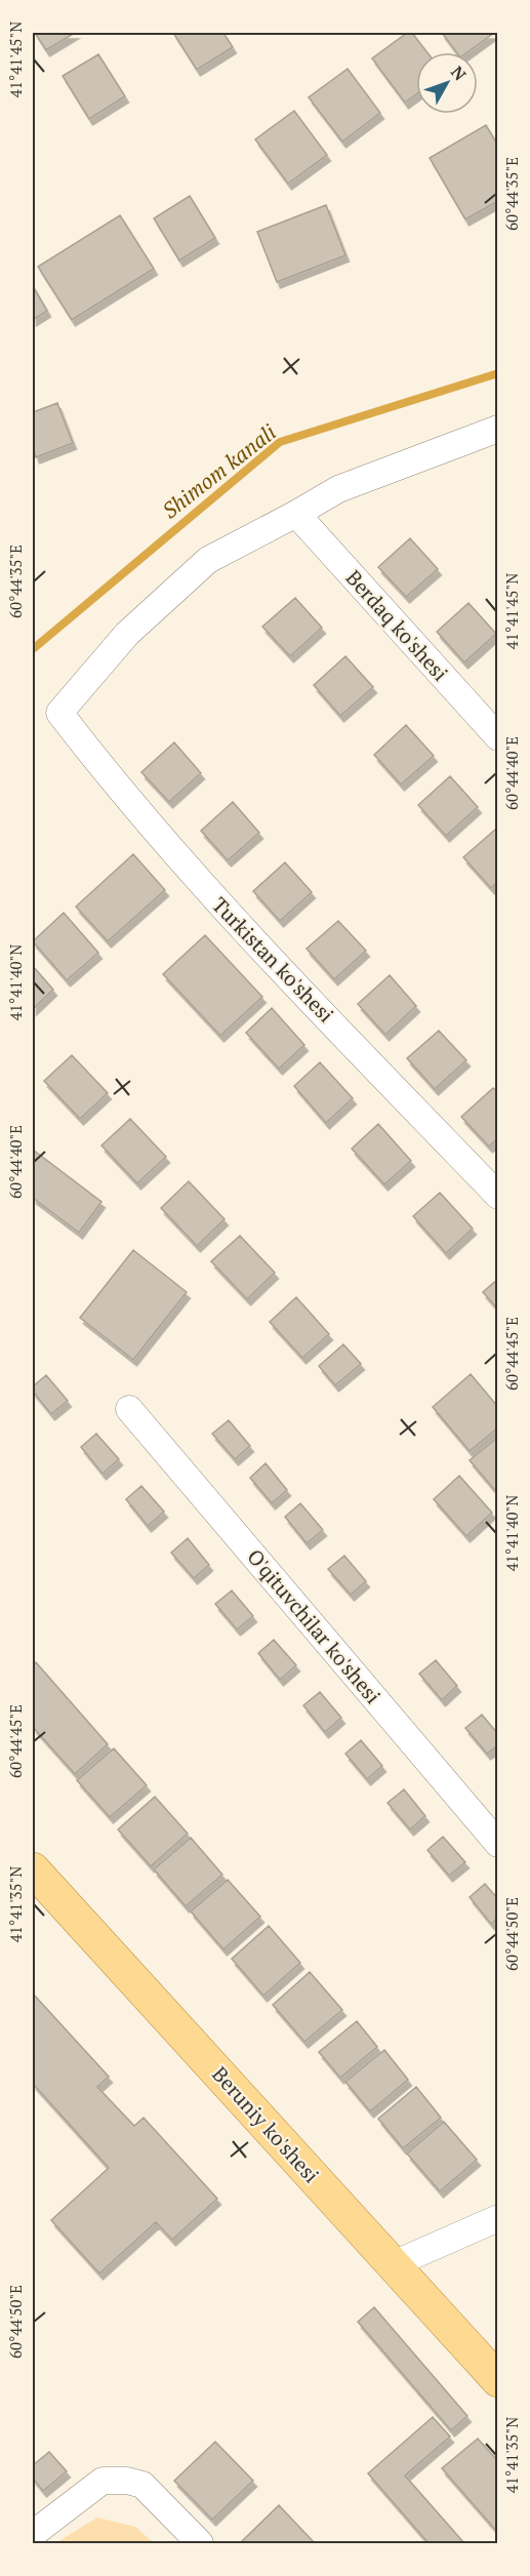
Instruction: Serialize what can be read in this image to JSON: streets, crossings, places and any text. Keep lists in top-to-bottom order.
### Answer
{
  "streets": {
    "main road": ["Beruniy ko'shesi"],
    "street": ["Berdaq ko'shesi", "Turkistan ko'shesi", "O'qituvchilar ko'shesi"]
  },
  "crossings": [
    ["Berdaq ko'shesi", "Turkistan ko'shesi"]
  ],
  "water": ["Shimom kanali"],
  "north": "top right",
  "coordinates": [
    "41°41'45\"N",
    "60°44'35\"E",
    "60°44'40\"E",
    "41°41'40\"N",
    "60°44'45\"E",
    "41°41'35\"N",
    "60°44'50\"E"
  ]
}
